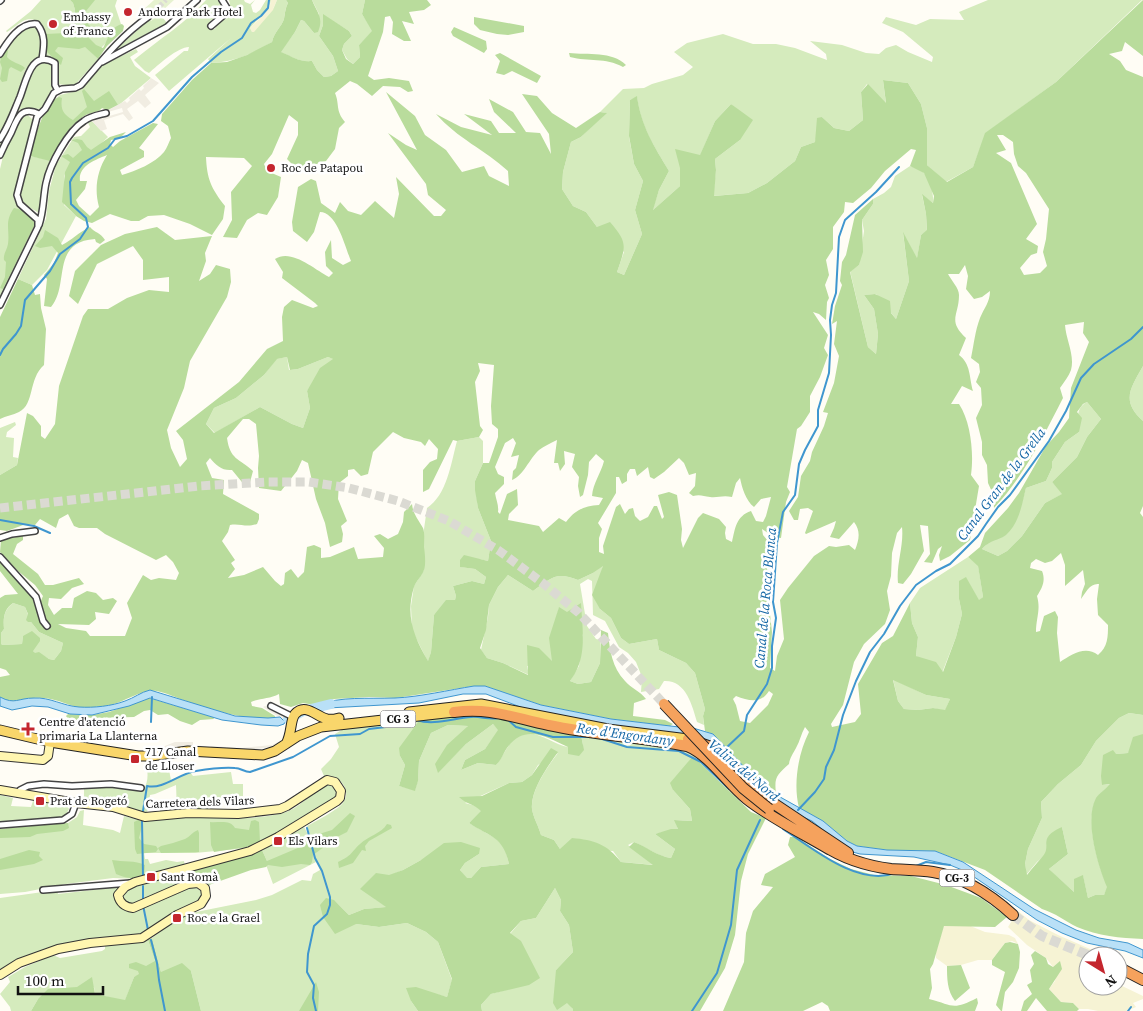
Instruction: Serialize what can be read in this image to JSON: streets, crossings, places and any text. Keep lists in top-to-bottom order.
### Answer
{
  "streets": {
    "highway": ["CG 3", "CG-3"],
    "street": ["Carretera dels Vilars"]
  },
  "crossings": [
    ["CG 3", "CG-3"]
  ],
  "water": [
    "Canal Gran de la Grella",
    "Canal de la Roca Blanca",
    "Rec d'Engordany",
    "Valira del Nord"
  ],
  "places": {
    "other": ["Andorra Park Hotel", "Embassy of France", "Roc de Patapou"],
    "health": ["Centre d'atenció primaria La Llanterna"],
    "transit": [
      "717 Canal de Lloser",
      "Prat de Rogetó",
      "Els Vilars",
      "Sant Romà",
      "Roc e la Grael"
    ]
  },
  "scale_bar": "100 m",
  "north": "bottom right"
}
